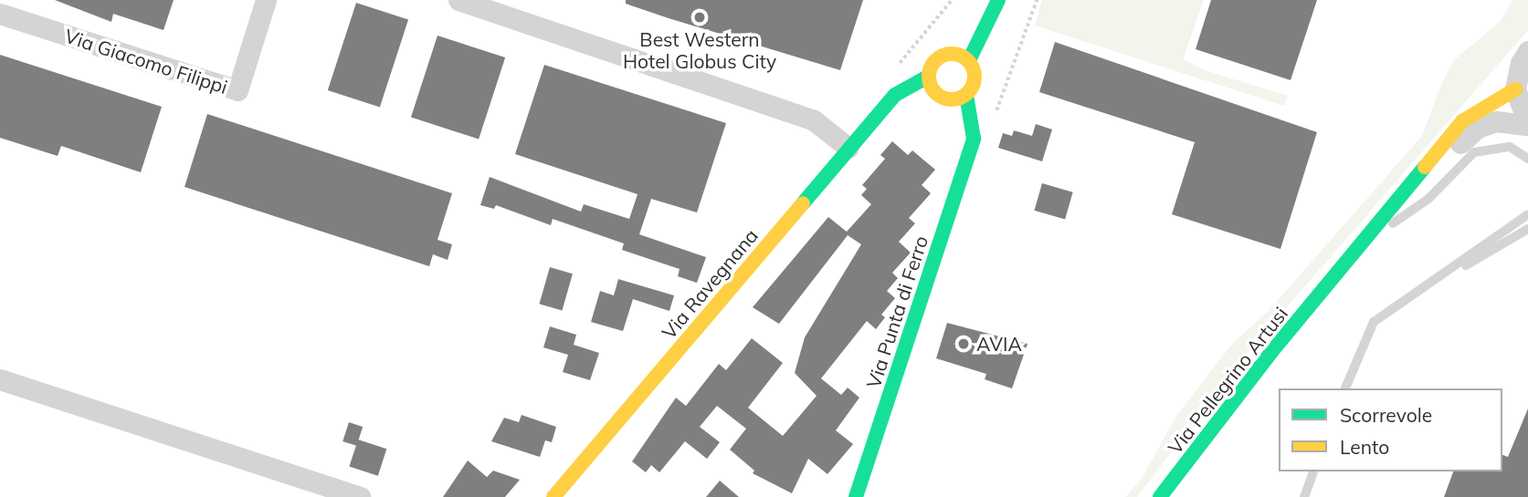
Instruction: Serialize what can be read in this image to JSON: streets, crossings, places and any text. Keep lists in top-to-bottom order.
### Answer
{
  "streets": {
    "street": [
      "Via Giacomo Filippi",
      "Via Ravegnana",
      "Via Punta di Ferro",
      "Via Pellegrino Artusi"
    ]
  },
  "crossings": [
    ["Via Ravegnana", "Via Punta di Ferro"]
  ],
  "places": ["Best Western Hotel Globus City", "AVIA"],
  "legend": ["Scorrevole", "Lento"]
}
